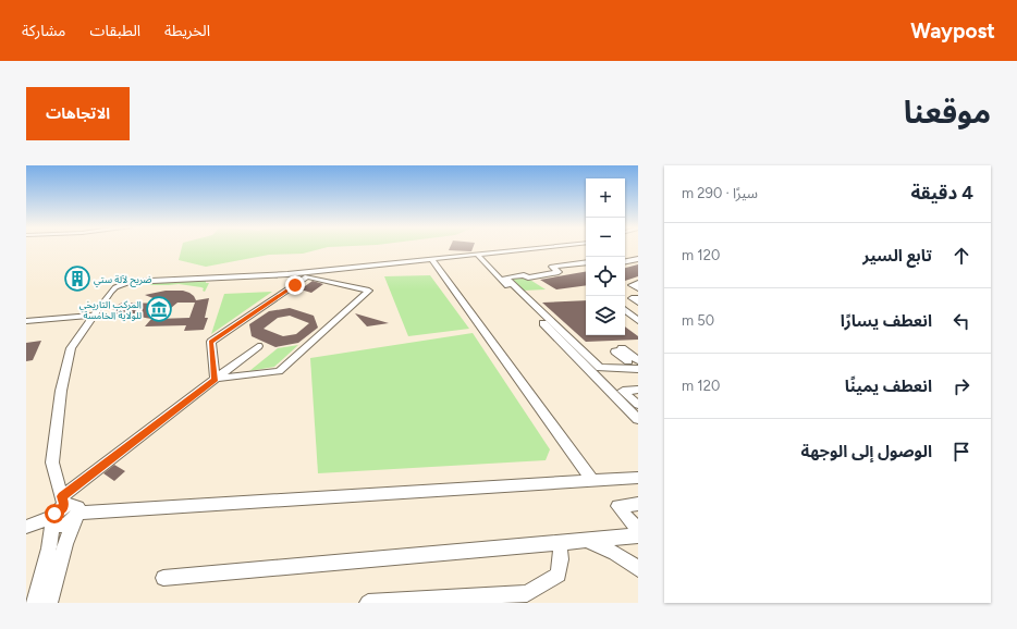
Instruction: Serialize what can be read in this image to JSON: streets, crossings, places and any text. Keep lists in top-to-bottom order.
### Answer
{
  "places": {
    "building": ["ضريح لآلة ستي"],
    "museum": ["المركب التاريخي للولاية الخامسة"]
  },
  "page": {
    "header": "Waypost",
    "nav": ["الخريطة", "الطبقات", "مشاركة"],
    "title": "موقعنا",
    "buttons": "الاتجاهات",
    "heading": ["4 دقيقة", "سيرًا · 290 m"],
    "map_buttons": ["+", "−"],
    "list": [
      ["تابع السير", "120 m"],
      ["انعطف يسارًا", "50 m"],
      ["انعطف يمينًا", "120 m"],
      "الوصول إلى الوجهة"
    ]
  }
}
